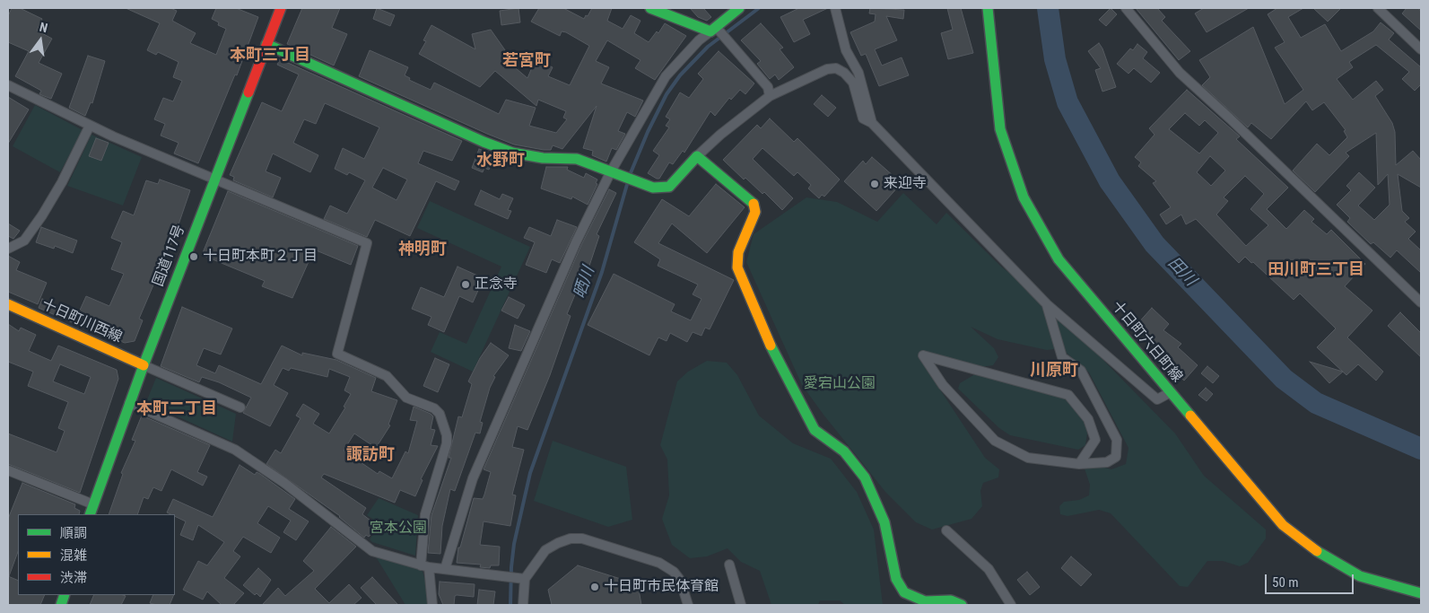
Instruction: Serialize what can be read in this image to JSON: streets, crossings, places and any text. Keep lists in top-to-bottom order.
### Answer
{
  "streets": {
    "main road": ["国道117号", "十日町川西線", "十日町六日町線"]
  },
  "crossings": [
    ["国道117号", "十日町川西線"]
  ],
  "districts": [
    "本町三丁目",
    "若宮町",
    "水野町",
    "神明町",
    "田川町三丁目",
    "川原町",
    "本町二丁目",
    "諏訪町"
  ],
  "water": ["田川", "晒川"],
  "parks": ["愛宕山公園", "宮本公園"],
  "places": [
    "来迎寺",
    "十日町本町２丁目",
    "正念寺",
    "十日町市民体育館"
  ],
  "legend": ["順調", "混雑", "渋滞"],
  "scale_bar": "50 m",
  "north": "top"
}
